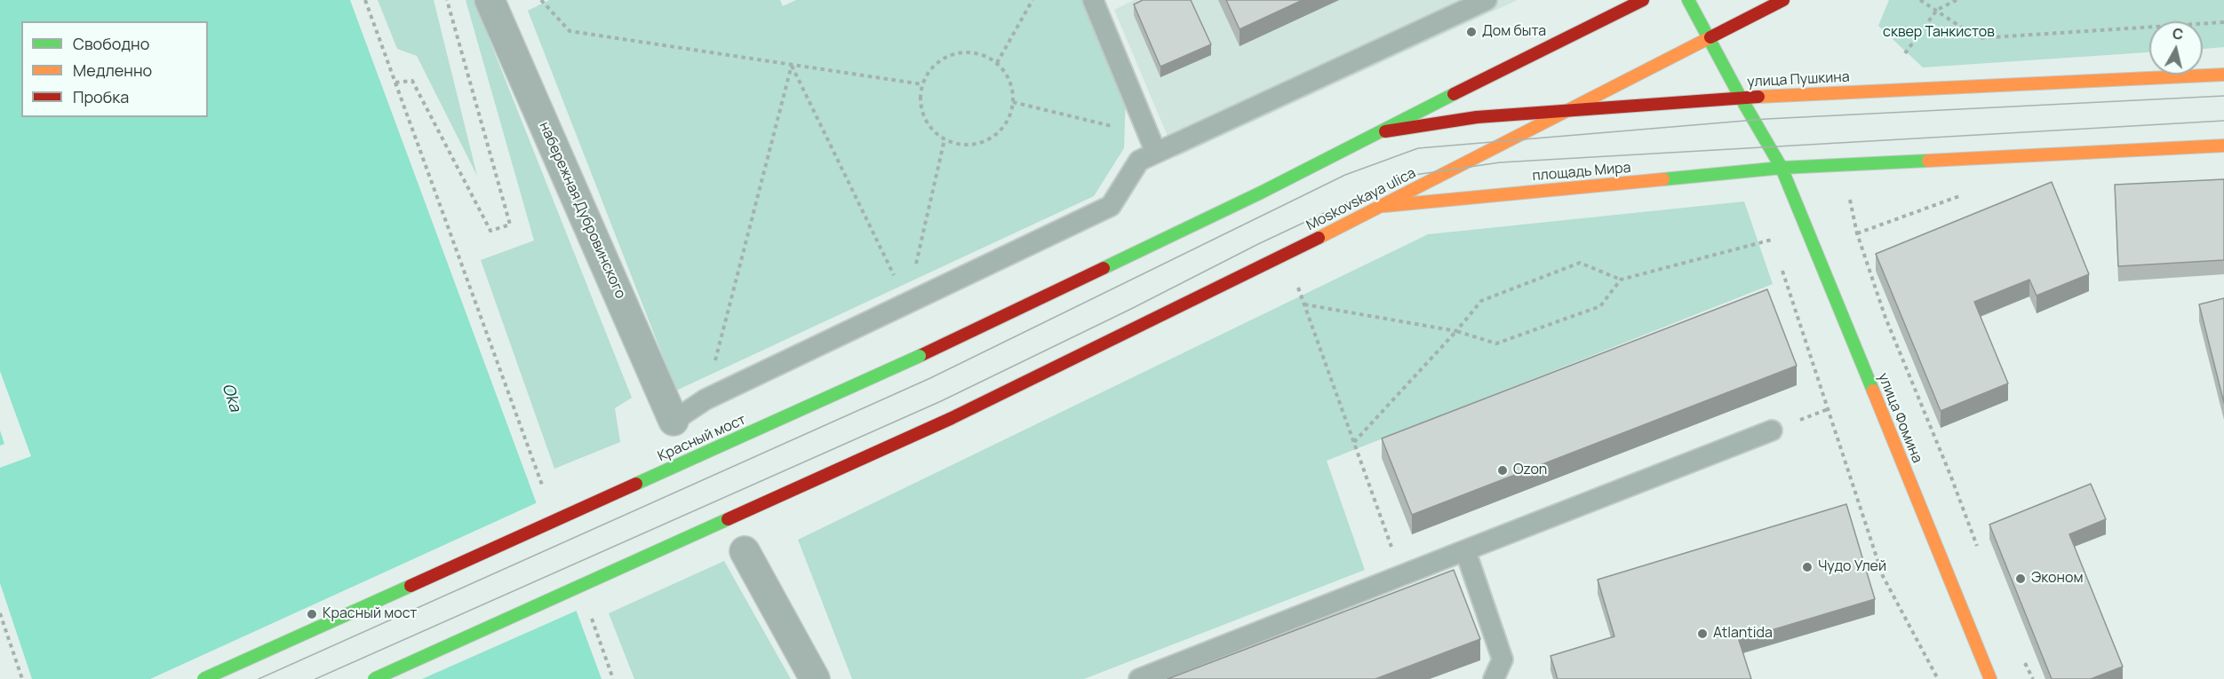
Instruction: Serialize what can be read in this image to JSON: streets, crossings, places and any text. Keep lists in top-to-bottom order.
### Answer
{
  "streets": {
    "main road": [
      "улица Пушкина",
      "площадь Мира",
      "Moskovskaya ulica",
      "улица Фомина",
      "Красный мост"
    ],
    "street": ["набережная Дубровинского"]
  },
  "crossings": [
    ["улица Пушкина", "Moskovskaya ulica"],
    ["улица Пушкина", "улица Фомина"],
    ["улица Пушкина", "Красный мост"],
    ["площадь Мира", "Moskovskaya ulica"],
    ["площадь Мира", "улица Фомина"],
    ["Moskovskaya ulica", "улица Фомина"]
  ],
  "water": ["Oka"],
  "parks": ["сквер Танкистов"],
  "places": [
    "Дом быта",
    "Ozon",
    "Чудо Улей",
    "Эконом",
    "Красный мост",
    "Atlantida"
  ],
  "legend": ["Свободно", "Медленно", "Пробка"],
  "north": "top"
}
